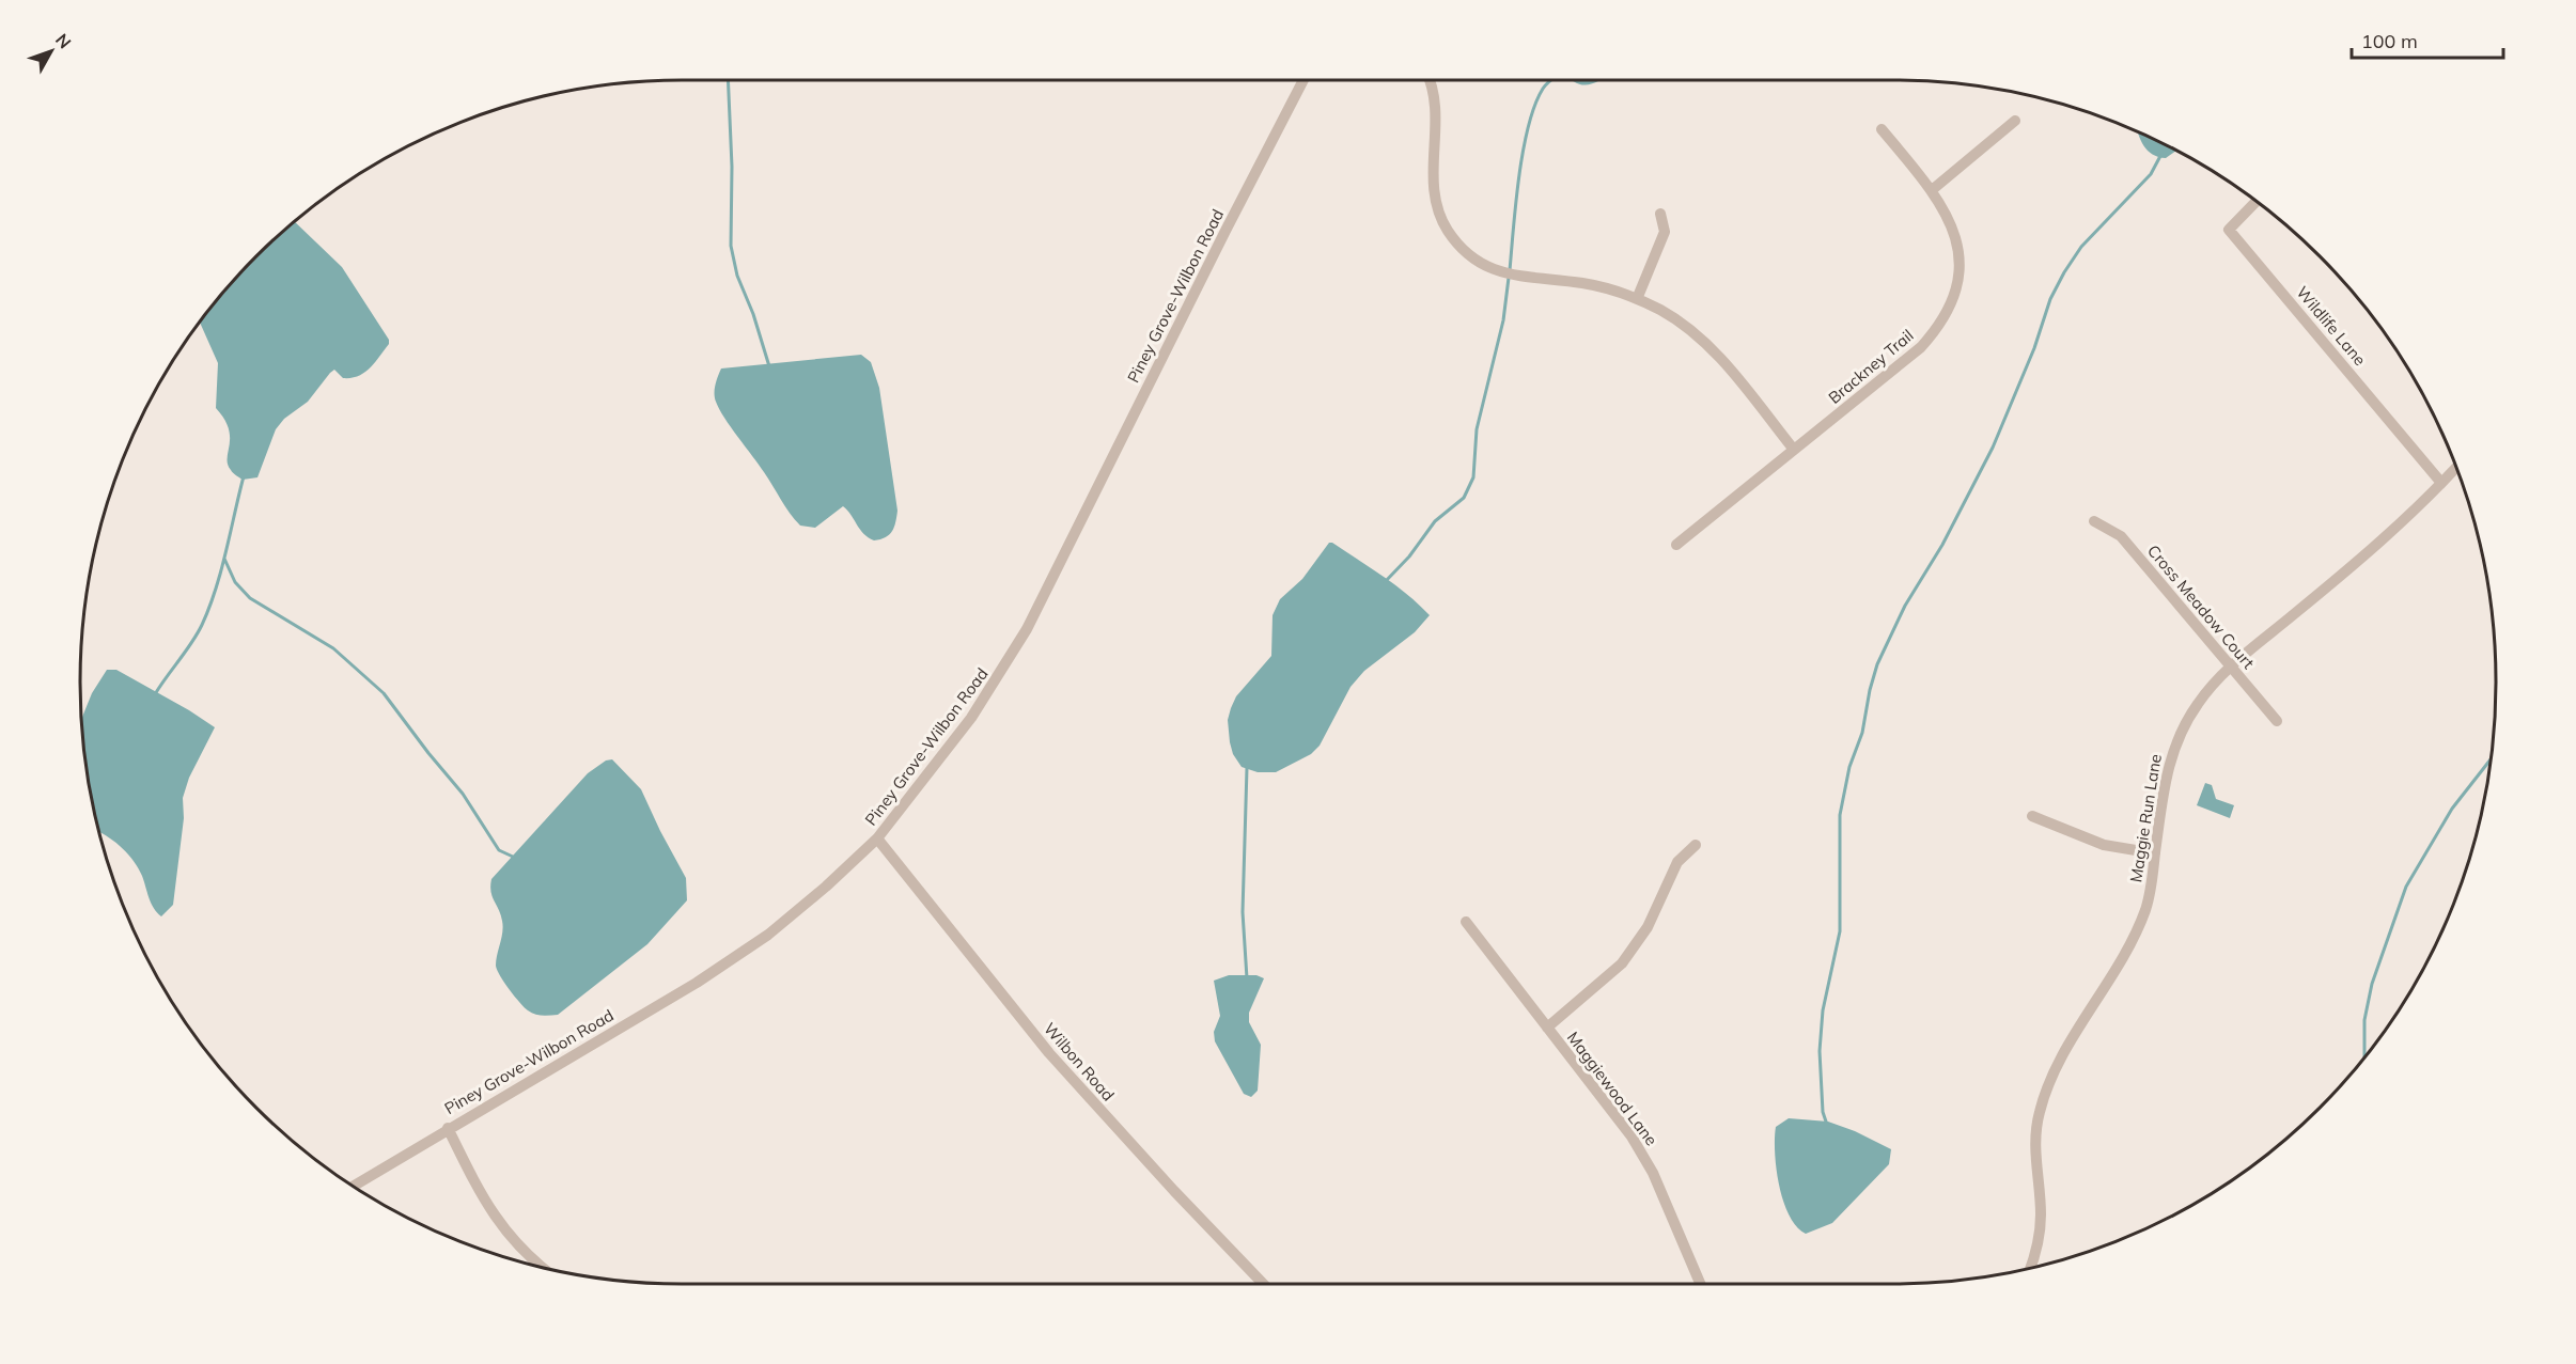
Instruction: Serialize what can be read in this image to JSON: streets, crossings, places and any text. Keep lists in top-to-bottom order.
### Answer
{
  "streets": {
    "street": [
      "Piney Grove-Wilbon Road",
      "Wildlife Lane",
      "Brackney Trail",
      "Cross Meadow Court",
      "Maggie Run Lane",
      "Wilbon Road",
      "Maggiewood Lane"
    ]
  },
  "crossings": [
    ["Piney Grove-Wilbon Road", "Wilbon Road"],
    ["Wildlife Lane", "Maggie Run Lane"],
    ["Cross Meadow Court", "Maggie Run Lane"]
  ],
  "scale_bar": "100 m",
  "north": "top right"
}
